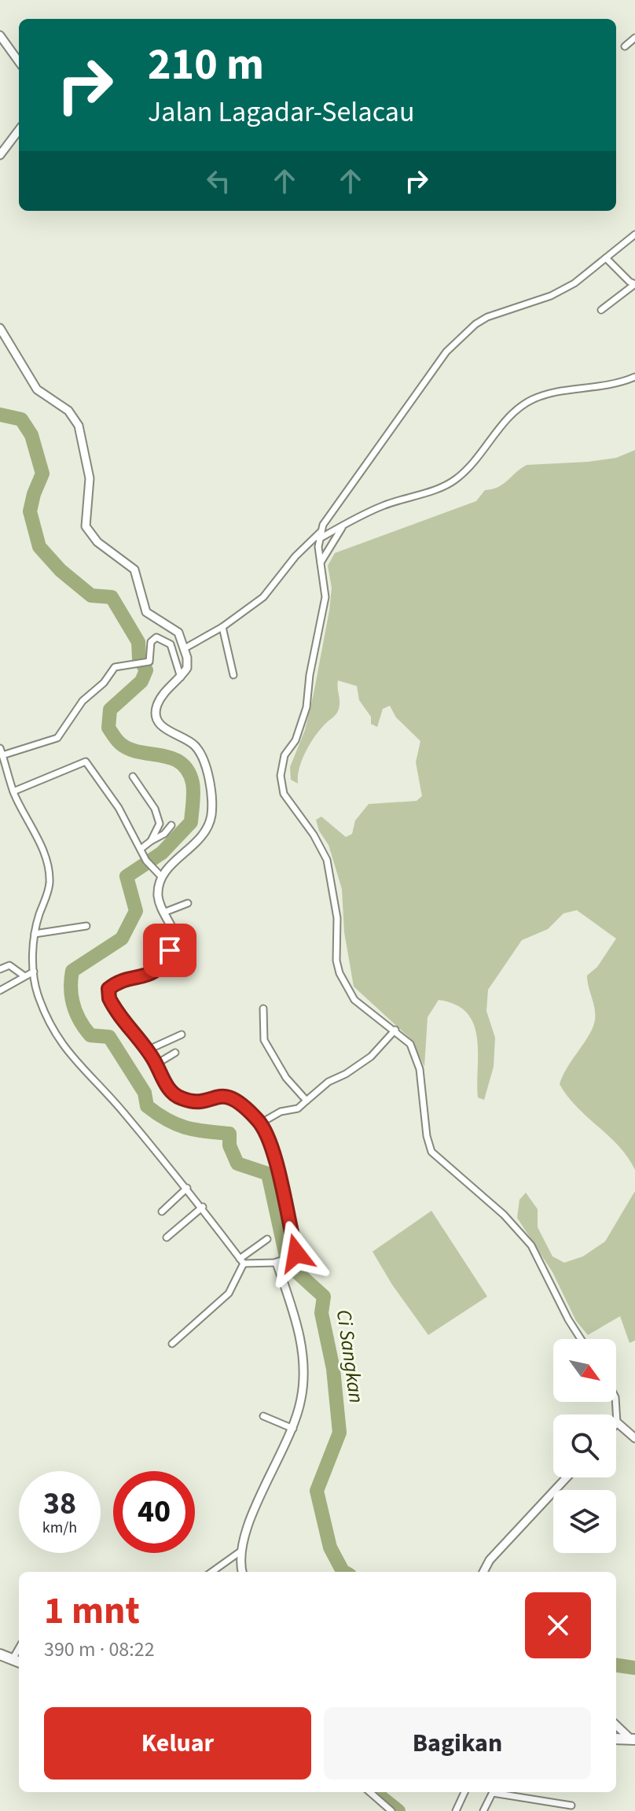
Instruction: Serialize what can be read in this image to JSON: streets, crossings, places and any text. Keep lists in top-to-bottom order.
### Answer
{
  "water": ["Ci Sangkan"],
  "north": "bottom right",
  "page": {
    "turn": ["210 m", "Jalan Lagadar-Selacau"],
    "speed": "38 km/h",
    "limit": "40",
    "heading": ["1 mnt", "390 m · 08:22"],
    "buttons": ["Keluar", "Bagikan"]
  }
}
